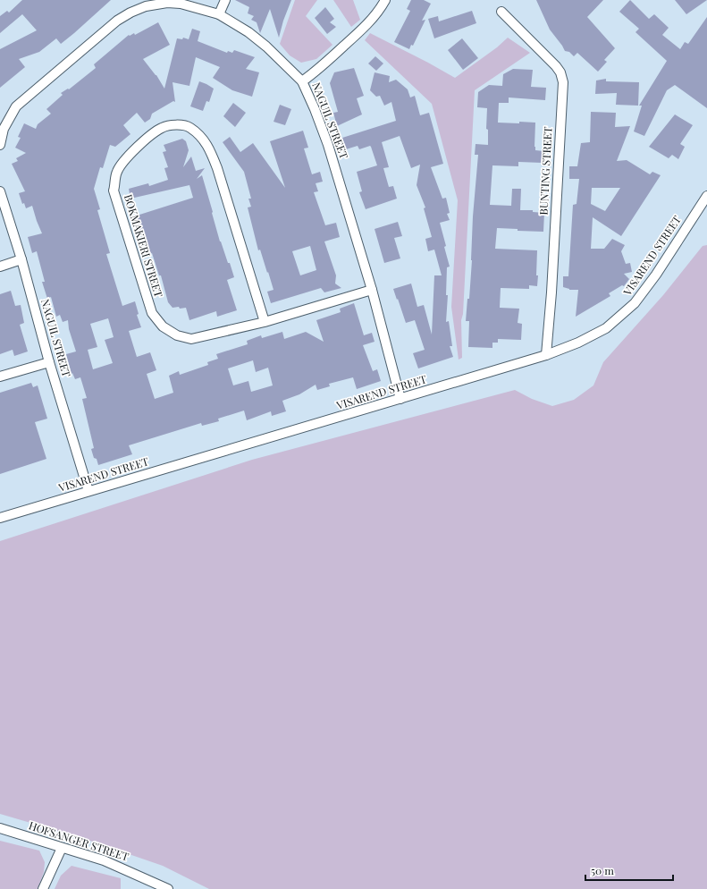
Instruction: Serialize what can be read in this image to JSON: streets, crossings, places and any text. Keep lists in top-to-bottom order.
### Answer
{
  "streets": {
    "street": [
      "NAGUIL STREET",
      "BUNTING STREET",
      "BOKMAKIERI STREET",
      "VISAREND STREET",
      "HOFSANGER STREET"
    ]
  },
  "crossings": [
    ["NAGUIL STREET", "BOKMAKIERI STREET"],
    ["NAGUIL STREET", "VISAREND STREET"],
    ["BUNTING STREET", "VISAREND STREET"]
  ],
  "scale_bar": "50 m"
}
